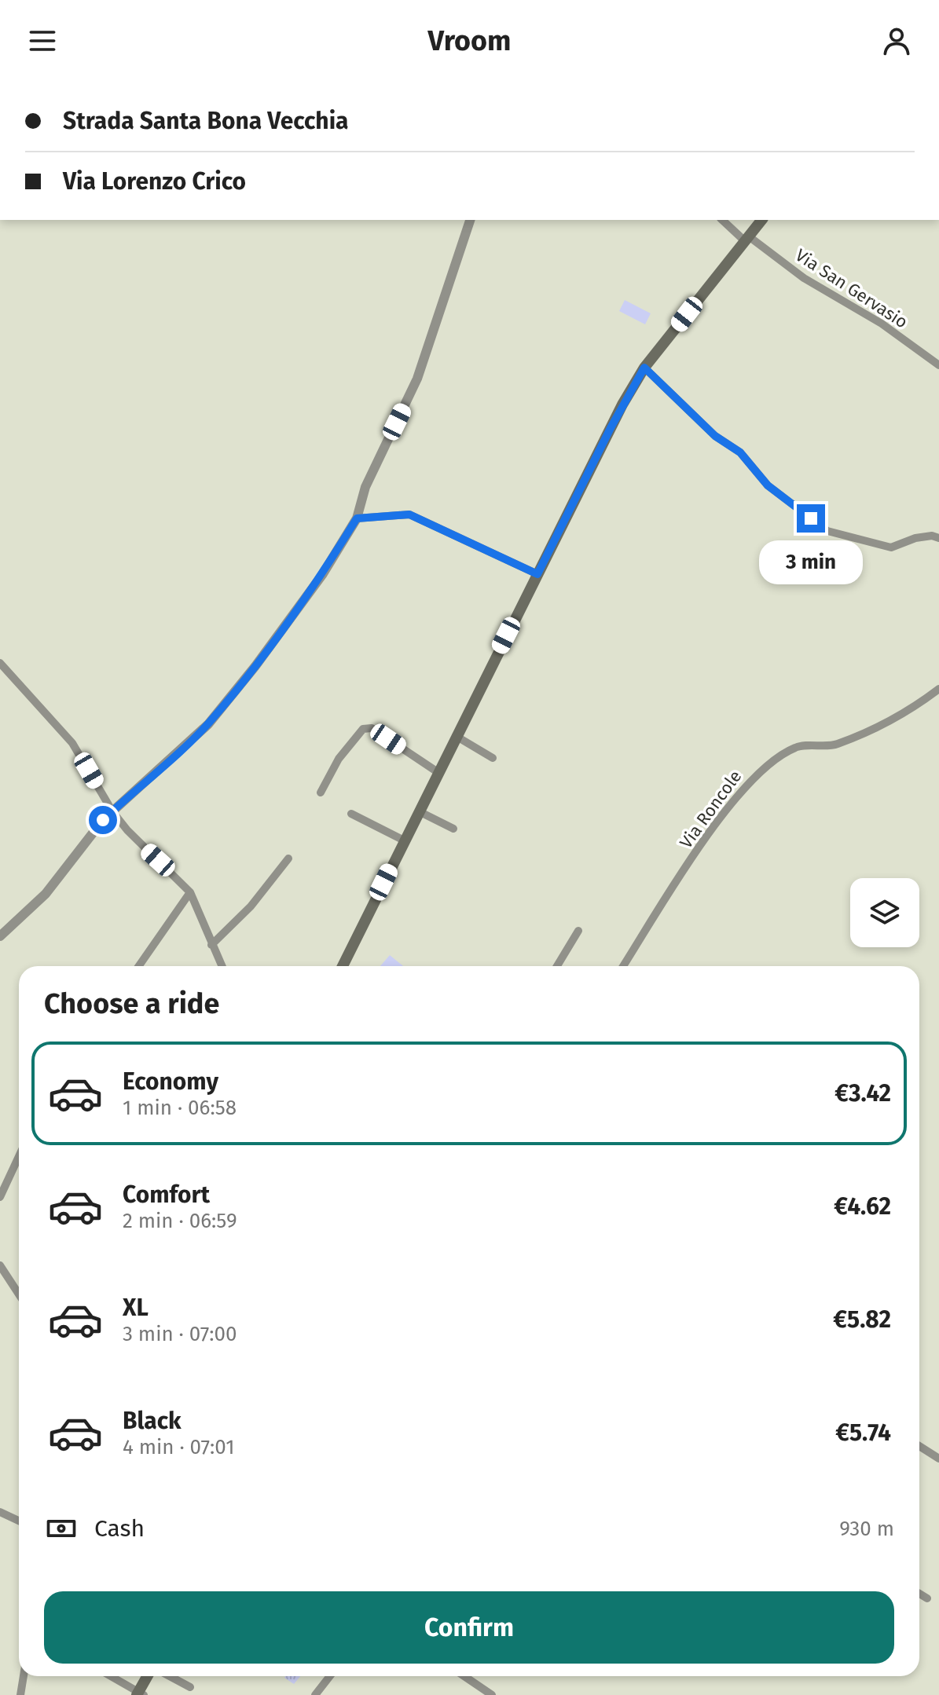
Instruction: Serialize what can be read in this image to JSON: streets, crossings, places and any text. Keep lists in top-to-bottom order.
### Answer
{
  "streets": {
    "street": ["Via San Gervasio", "Via Roncole"]
  },
  "page": {
    "header": "Vroom",
    "banner": ["Strada Santa Bona Vecchia", "Via Lorenzo Crico"],
    "bubble": "3 min",
    "heading": "Choose a ride",
    "list": [
      {
        "name": "Economy",
        "note": "1 min · 06:58",
        "value": "€3.42"
      },
      {
        "name": "Comfort",
        "note": "2 min · 06:59",
        "value": "€4.62"
      },
      {
        "name": "XL",
        "note": "3 min · 07:00",
        "value": "€5.82"
      },
      {
        "name": "Black",
        "note": "4 min · 07:01",
        "value": "€5.74"
      }
    ],
    "pay": ["Cash", "930 m"],
    "buttons": "Confirm"
  }
}
